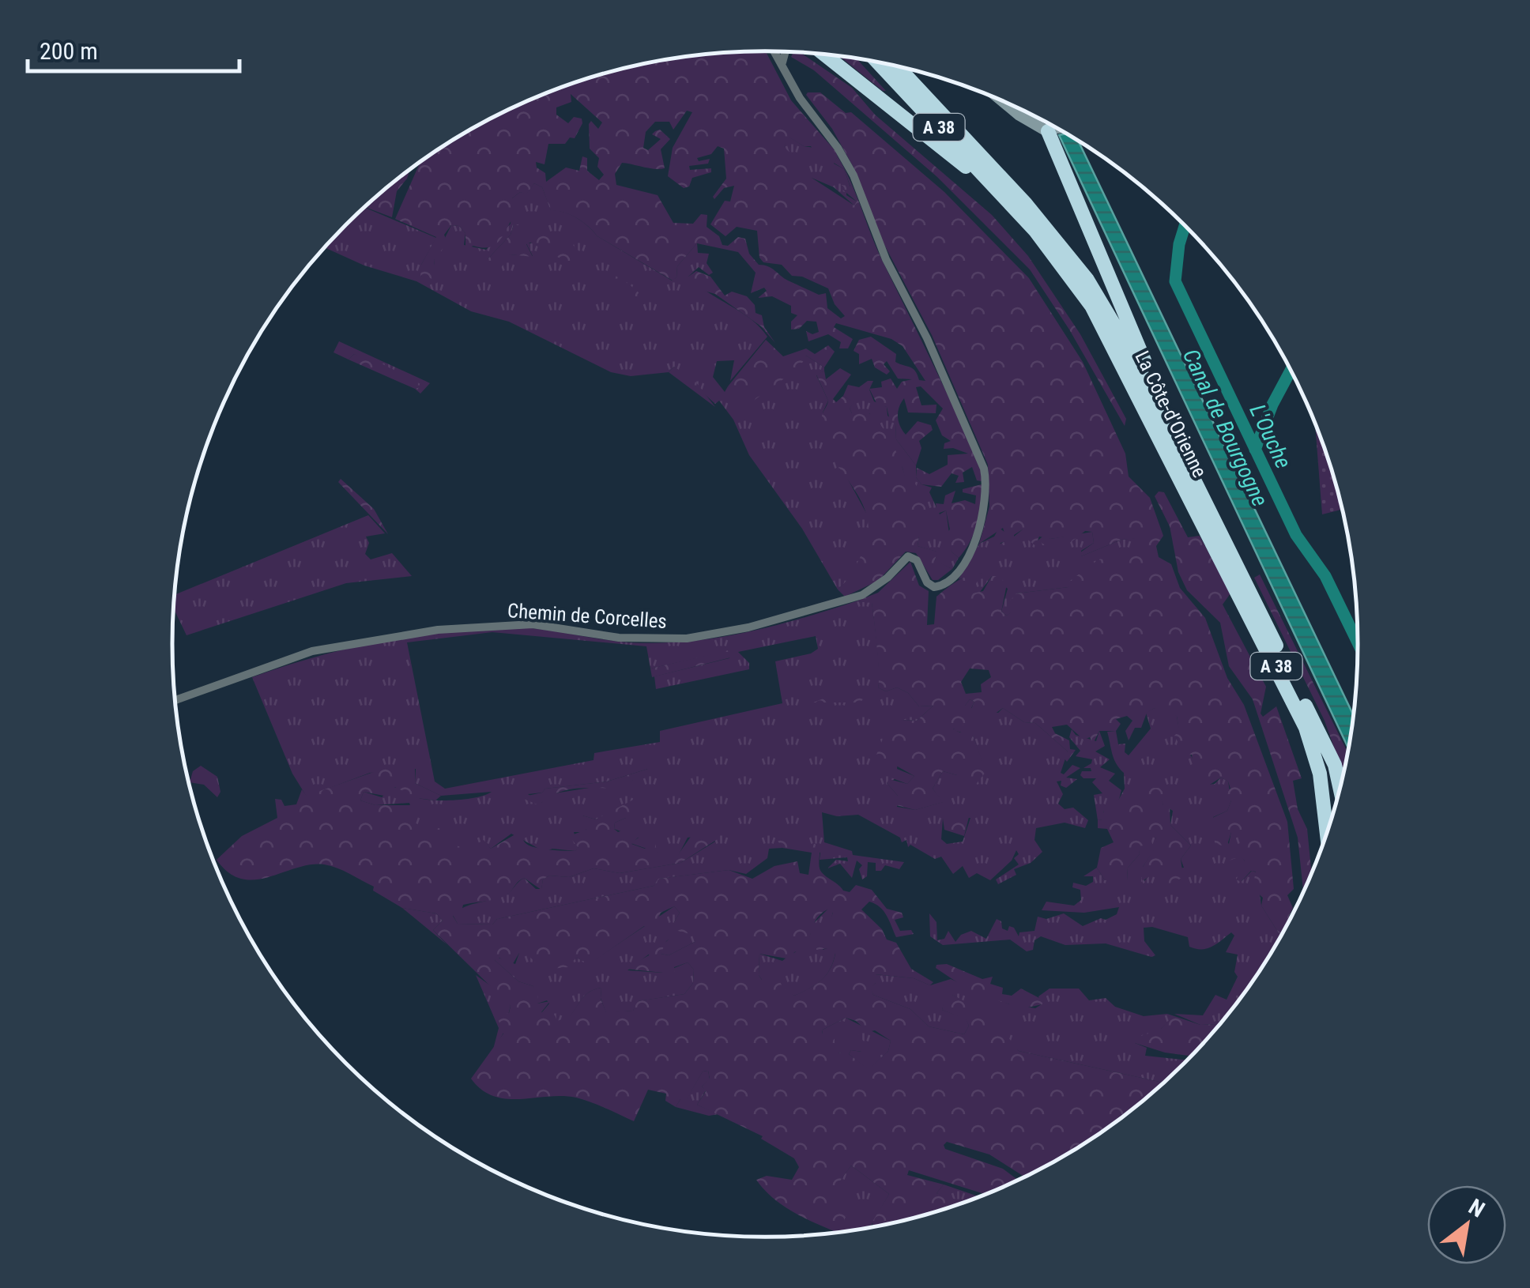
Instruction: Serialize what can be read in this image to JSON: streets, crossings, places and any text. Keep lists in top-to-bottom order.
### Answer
{
  "streets": {
    "highway": ["A 38", "La Côte-d'Orienne"],
    "street": ["Chemin de Corcelles"]
  },
  "water": ["Canal de Bourgogne", "L'Ouche"],
  "scale_bar": "200 m",
  "north": "top right"
}
